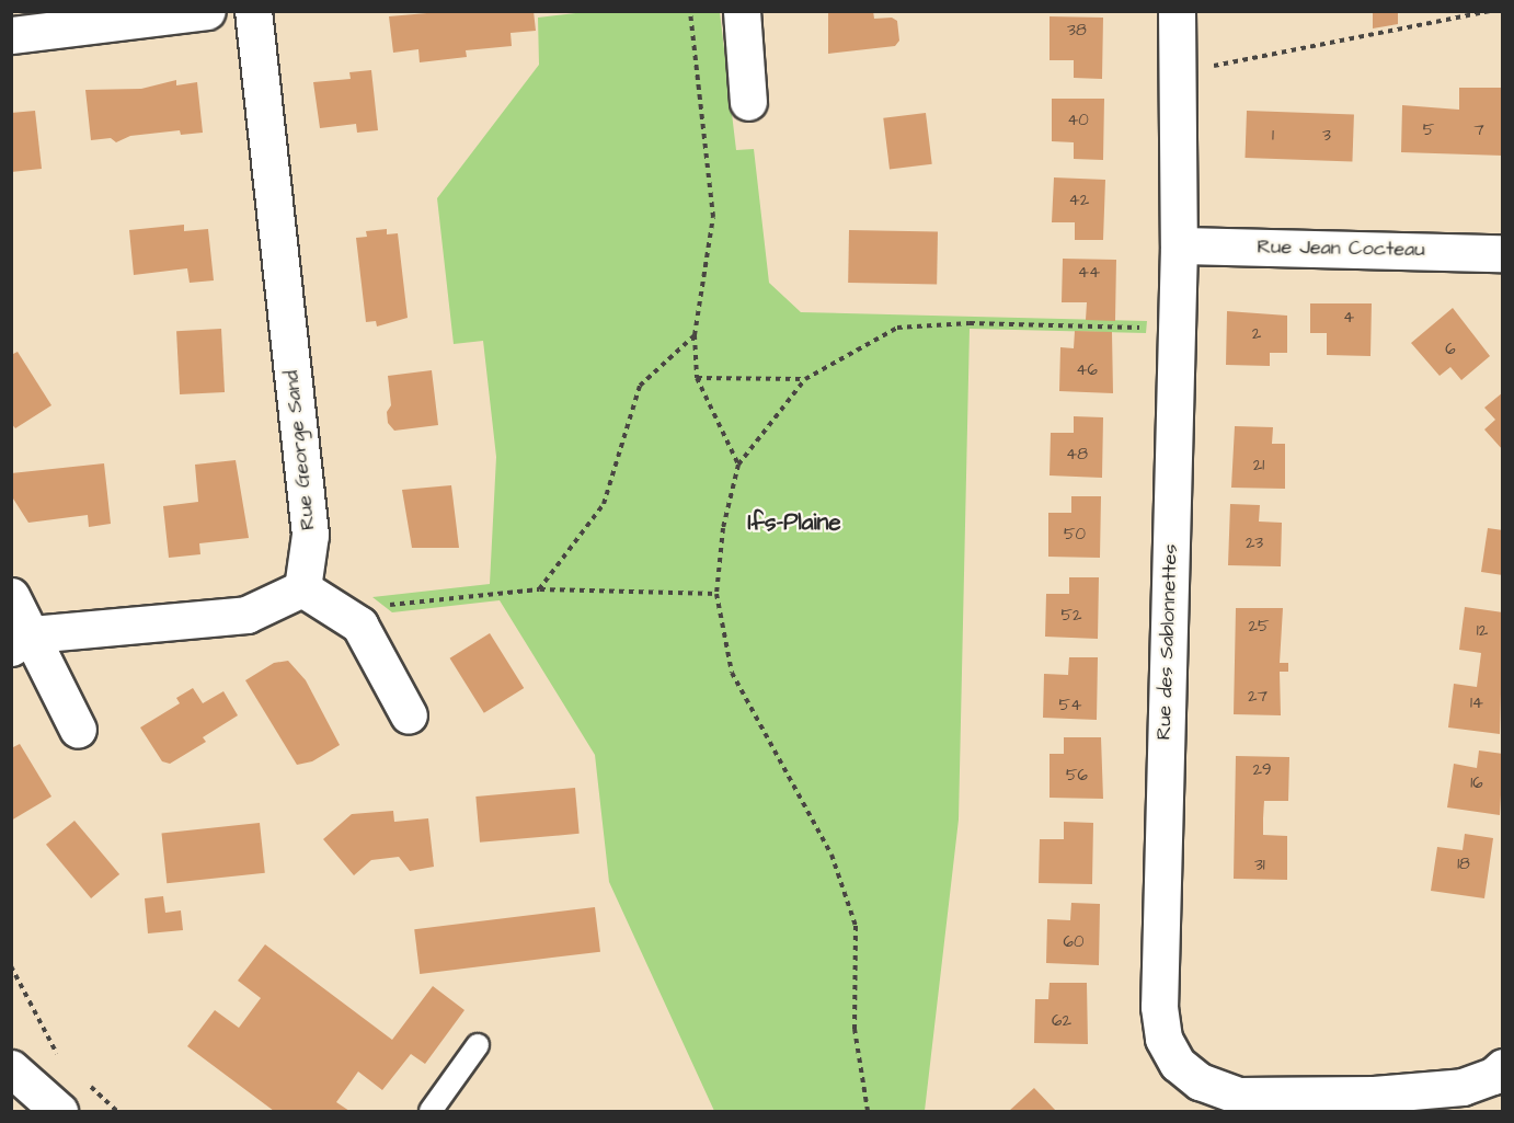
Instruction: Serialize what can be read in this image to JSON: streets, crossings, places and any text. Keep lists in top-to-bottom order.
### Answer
{
  "streets": {
    "street": ["Rue Jean Cocteau", "Rue George Sand", "Rue des Sablonnettes"]
  },
  "crossings": [
    ["Rue Jean Cocteau", "Rue des Sablonnettes"]
  ],
  "districts": ["Ifs-Plaine"],
  "house_numbers": [
    "38",
    "40",
    "5",
    "7",
    "1",
    "3",
    "42",
    "44",
    "4",
    "2",
    "6",
    "46",
    "48",
    "21",
    "50",
    "23",
    "52",
    "25",
    "12",
    "27",
    "14",
    "54",
    "29",
    "56",
    "16",
    "18",
    "31",
    "60",
    "62"
  ]
}
